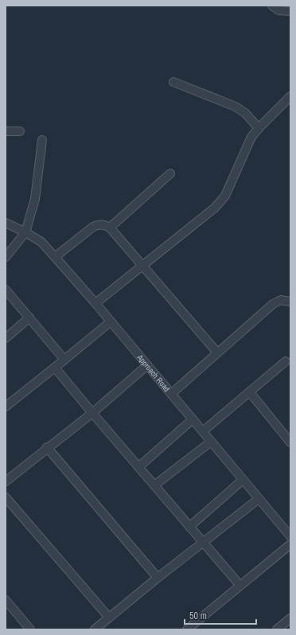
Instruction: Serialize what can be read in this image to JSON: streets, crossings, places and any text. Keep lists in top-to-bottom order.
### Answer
{
  "streets": {
    "street": ["Approach Road"]
  },
  "scale_bar": "50 m"
}
